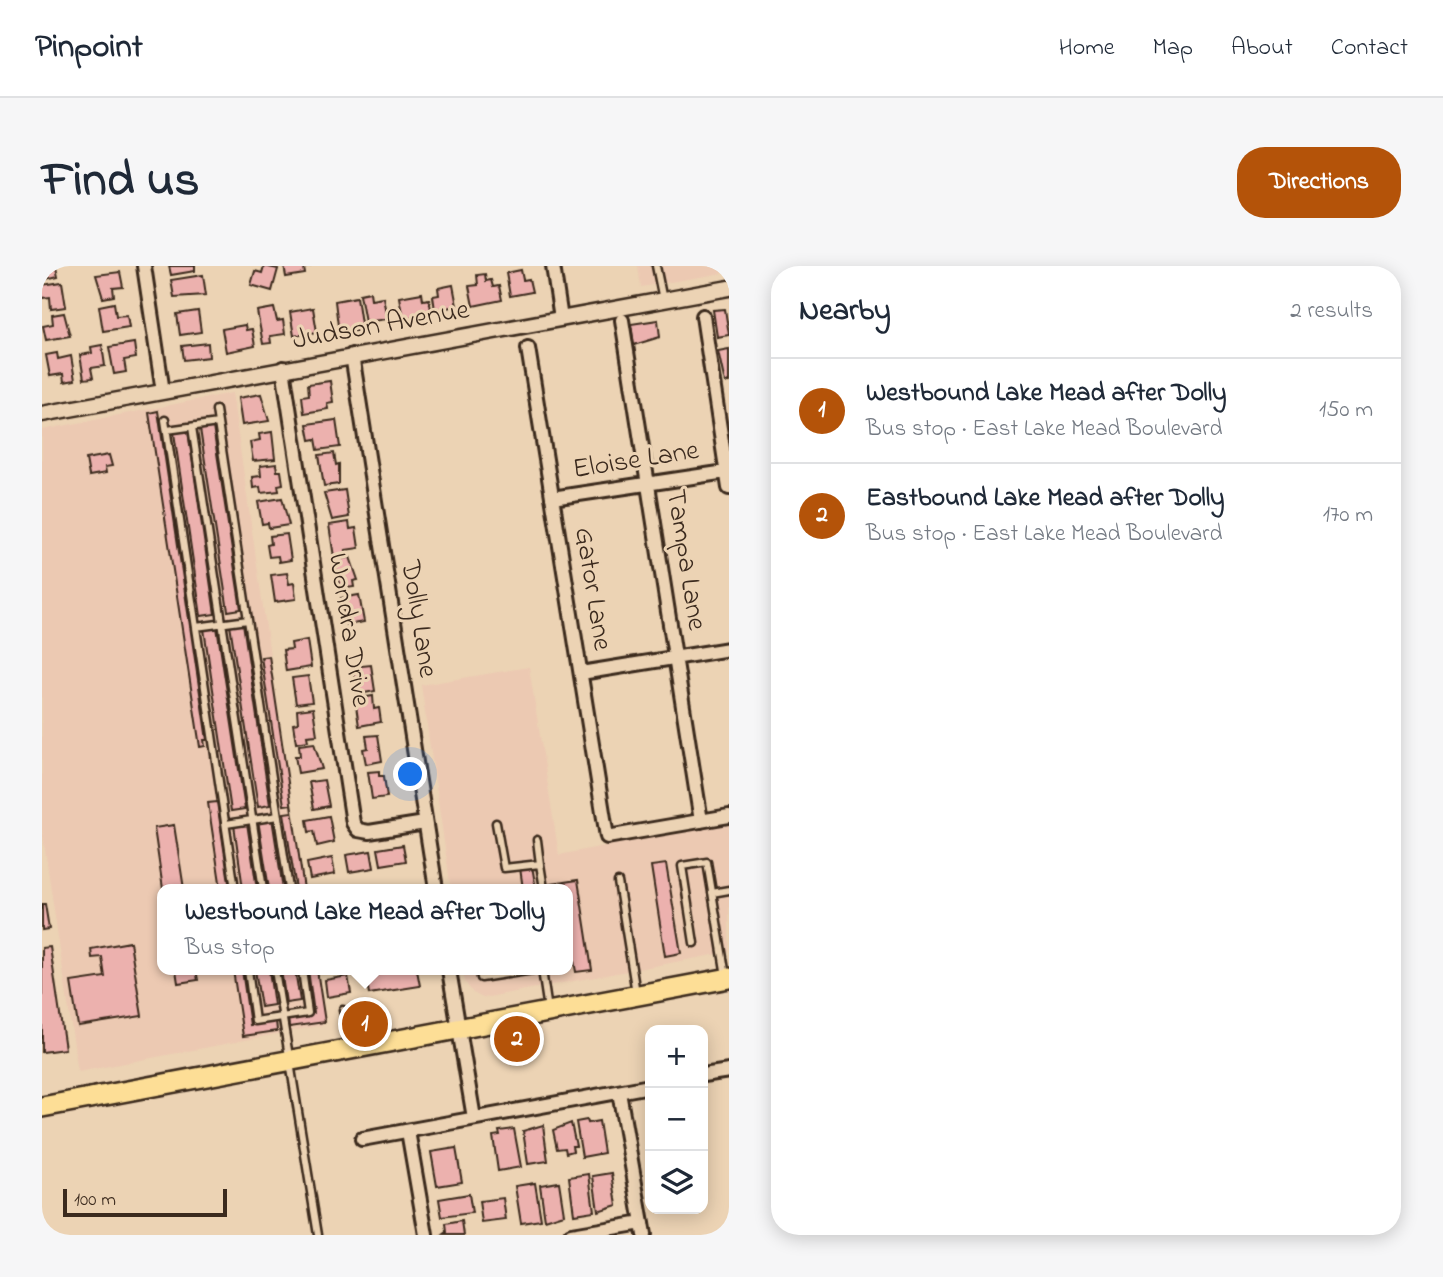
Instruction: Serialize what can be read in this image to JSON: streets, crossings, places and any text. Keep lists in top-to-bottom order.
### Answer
{
  "streets": {
    "street": [
      "Judson Avenue",
      "Eloise Lane",
      "Tampa Lane",
      "Gator Lane",
      "Dolly Lane",
      "Wondra Drive"
    ]
  },
  "crossings": [
    ["Judson Avenue", "Tampa Lane"],
    ["Judson Avenue", "Dolly Lane"],
    ["Judson Avenue", "Wondra Drive"],
    ["Eloise Lane", "Tampa Lane"],
    ["Eloise Lane", "Gator Lane"],
    ["Tampa Lane", "Gator Lane"],
    ["Dolly Lane", "Wondra Drive"]
  ],
  "scale_bar": "100 m",
  "page": {
    "header": "Pinpoint",
    "nav": [
      "Home",
      "Map",
      "About",
      "Contact"
    ],
    "title": "Find us",
    "buttons": "Directions",
    "heading": ["Nearby", "2 results"],
    "list": [
      {
        "mark": "1",
        "name": "Westbound Lake Mead after Dolly",
        "note": "Bus stop · East Lake Mead Boulevard",
        "value": "150 m"
      },
      {
        "mark": "2",
        "name": "Eastbound Lake Mead after Dolly",
        "note": "Bus stop · East Lake Mead Boulevard",
        "value": "170 m"
      }
    ],
    "popup": ["Westbound Lake Mead after Dolly", "Bus stop"],
    "pins": ["1", "2"],
    "map_buttons": ["+", "−"],
    "scale": "100 m"
  }
}
